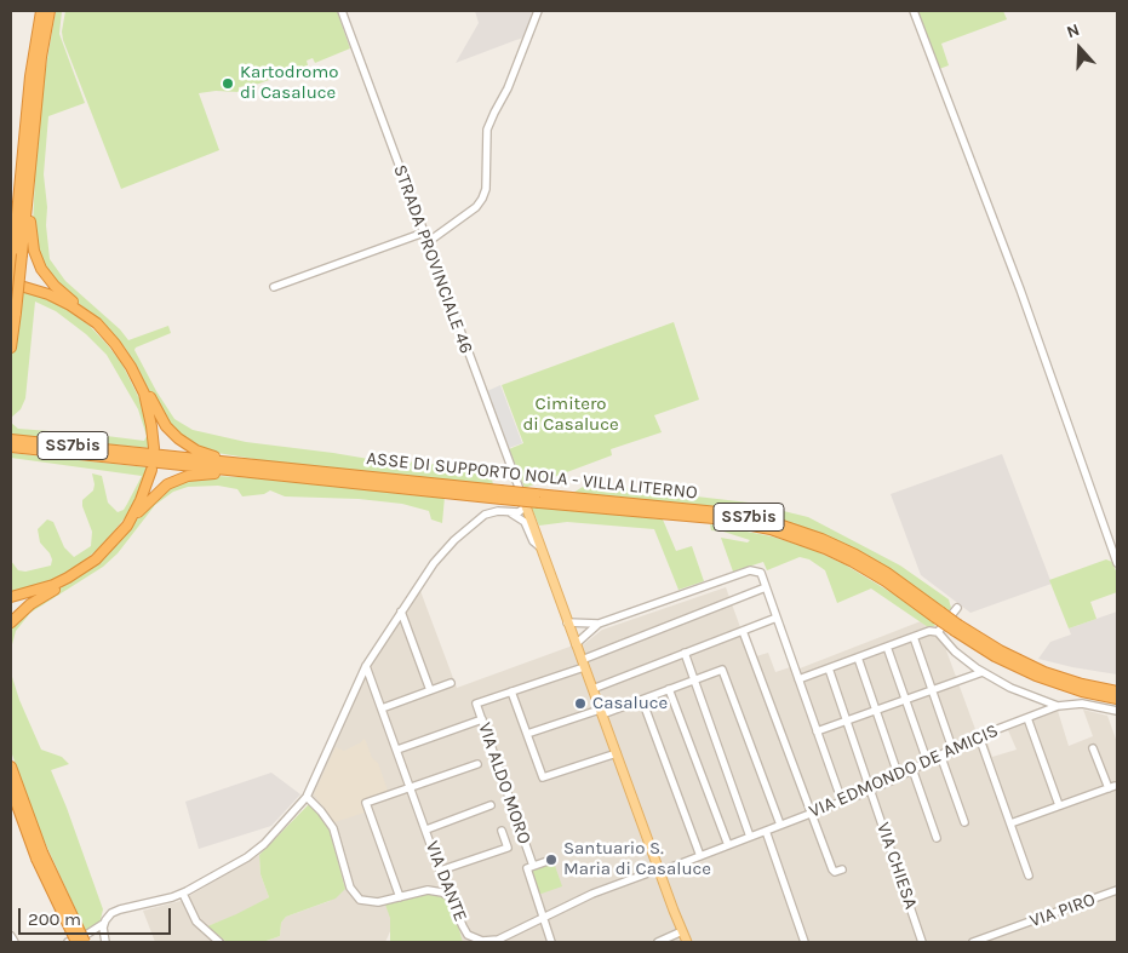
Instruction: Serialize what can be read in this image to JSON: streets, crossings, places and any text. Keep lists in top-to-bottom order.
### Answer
{
  "streets": {
    "highway": ["SS7bis", "ASSE DI SUPPORTO NOLA - VILLA LITERNO"],
    "street": [
      "STRADA PROVINCIALE 46",
      "VIA EDMONDO DE AMICIS",
      "VIA ALDO MORO",
      "VIA CHIESA",
      "VIA DANTE",
      "VIA PIRO"
    ]
  },
  "crossings": [
    ["VIA EDMONDO DE AMICIS", "VIA CHIESA"],
    ["VIA EDMONDO DE AMICIS", "VIA DANTE"],
    ["VIA ALDO MORO", "VIA DANTE"]
  ],
  "parks": ["Cimitero di Casaluce"],
  "places": ["Kartodromo di Casaluce", "Casaluce", "Santuario S. Maria di Casaluce"],
  "scale_bar": "200 m",
  "north": "top"
}
